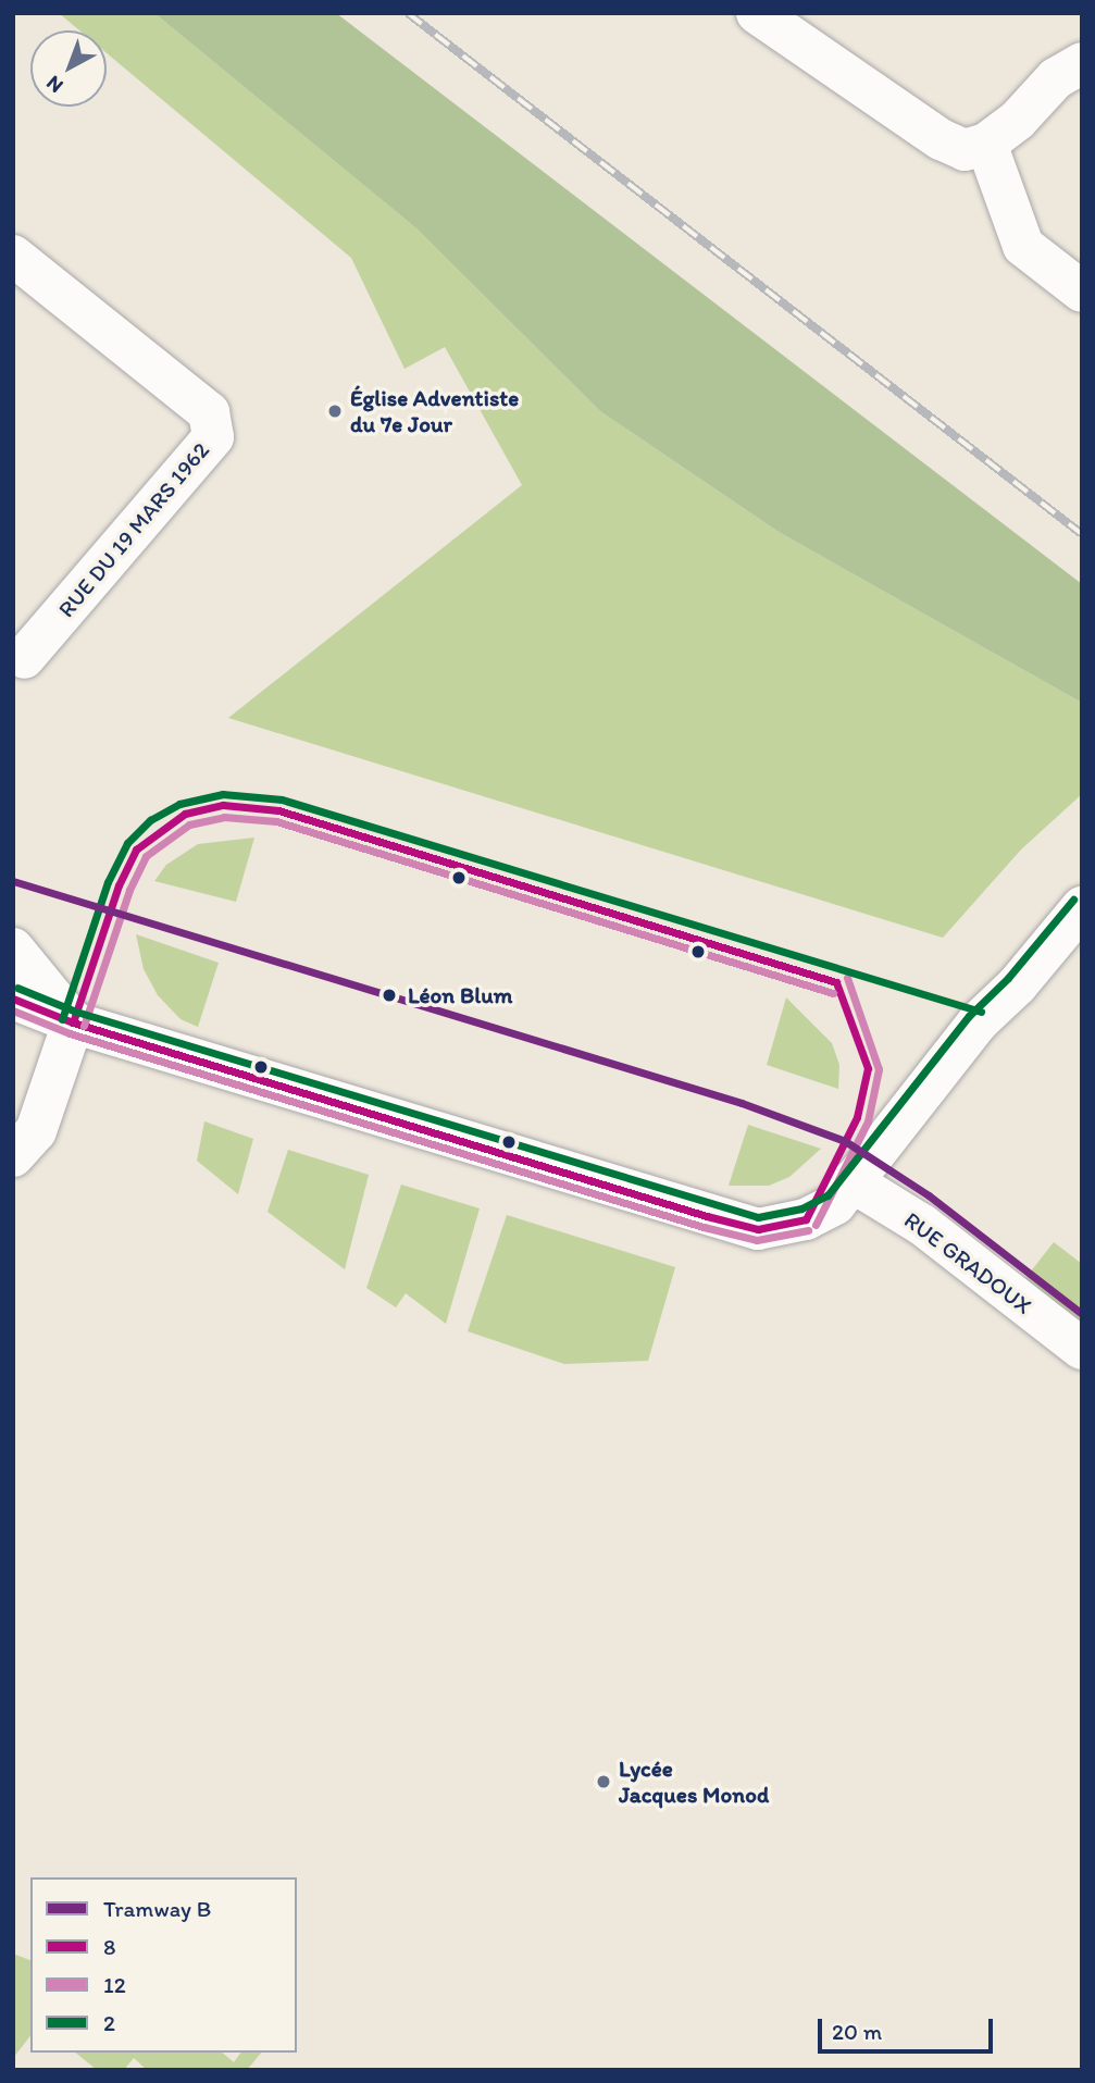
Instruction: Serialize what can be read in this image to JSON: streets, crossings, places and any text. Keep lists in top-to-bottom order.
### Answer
{
  "streets": {
    "street": ["RUE DU 19 MARS 1962", "RUE GRADOUX"]
  },
  "places": ["Église Adventiste du 7e Jour", "Léon Blum", "Lycée Jacques Monod"],
  "lines": [
    "transit line 2",
    "transit line 8",
    "transit line 12",
    "tram line B"
  ],
  "legend": [
    "Tramway B",
    "8",
    "12",
    "2"
  ],
  "scale_bar": "20 m",
  "north": "bottom left"
}
